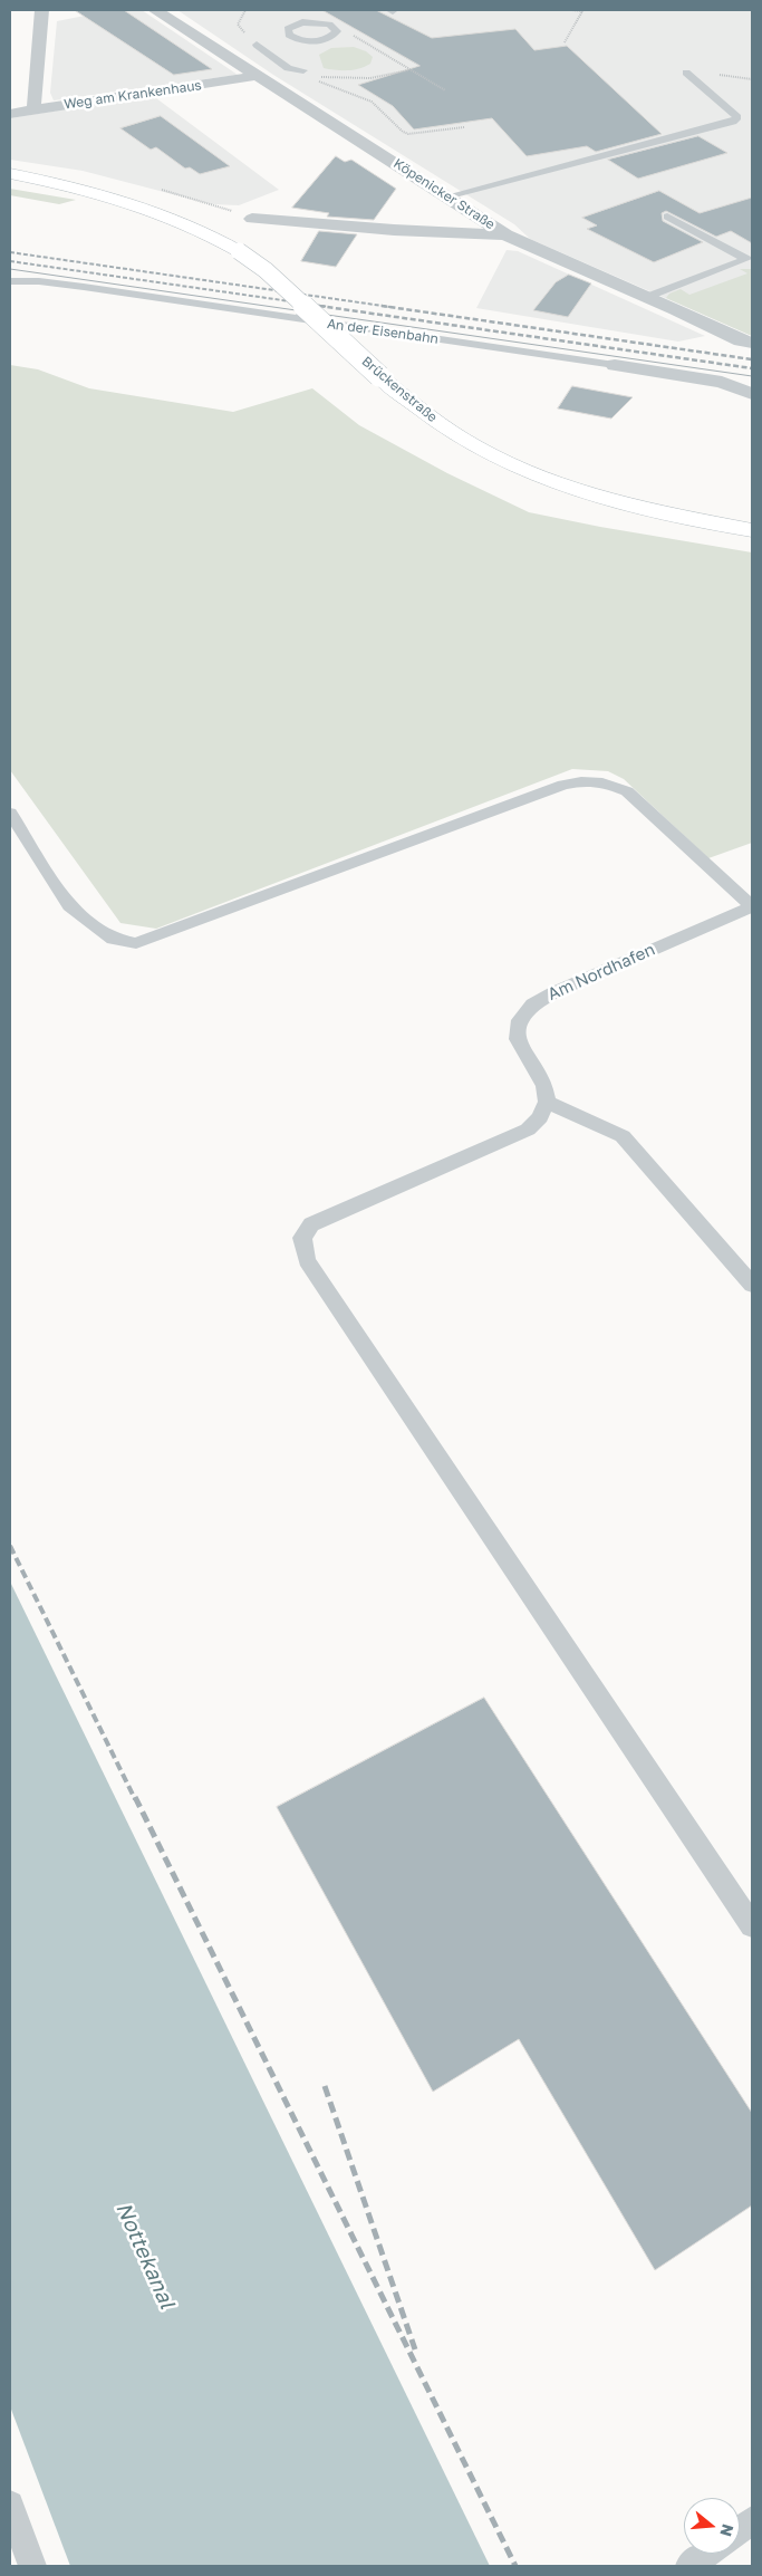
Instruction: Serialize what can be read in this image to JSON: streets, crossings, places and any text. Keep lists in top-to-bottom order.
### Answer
{
  "streets": {
    "main road": ["Brückenstraße"],
    "street": ["Weg am Krankenhaus", "Köpenicker Straße", "An der Eisenbahn"],
    "lane": ["Am Nordhafen"]
  },
  "crossings": [
    ["Weg am Krankenhaus", "Köpenicker Straße"]
  ],
  "water": ["Nottekanal"],
  "north": "right"
}
